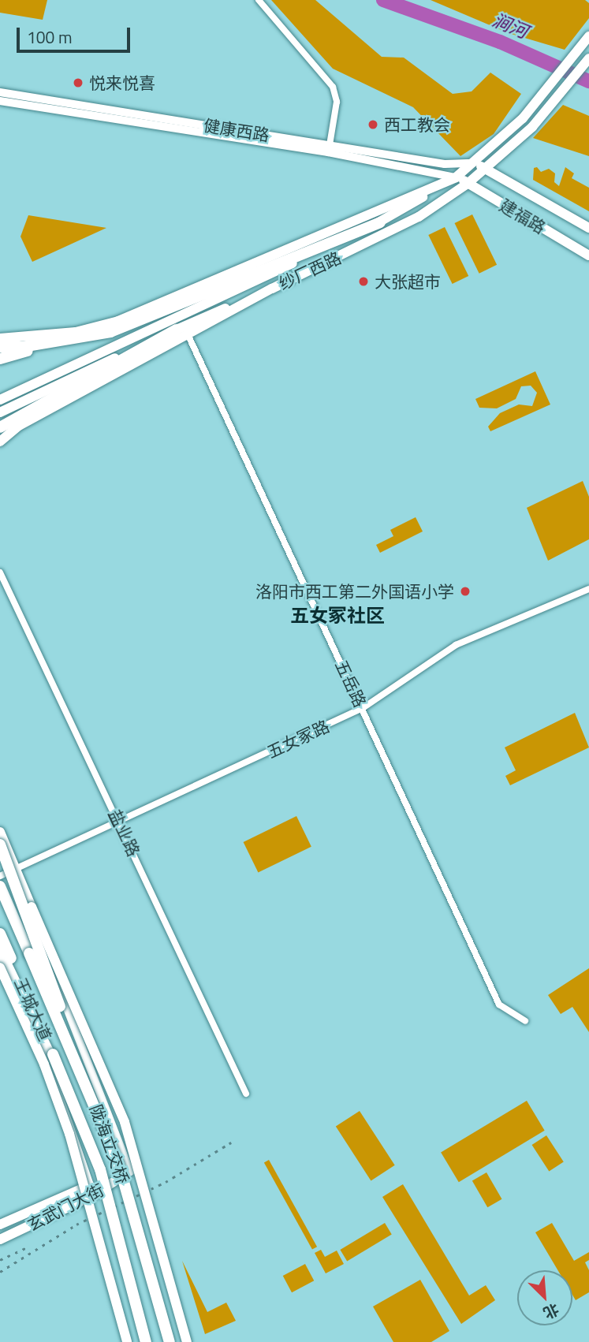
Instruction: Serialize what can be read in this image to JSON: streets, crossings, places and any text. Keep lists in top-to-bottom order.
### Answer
{
  "streets": {
    "highway": ["王城大道", "陇海立交桥"],
    "main road": ["建福路", "纱厂西路", "玄武门大街"],
    "street": [
      "健康西路",
      "五岳路",
      "五女冢路",
      "盐业路"
    ]
  },
  "crossings": [
    ["健康西路", "建福路"],
    ["健康西路", "纱厂西路"],
    ["建福路", "纱厂西路"],
    ["纱厂西路", "五岳路"],
    ["五岳路", "五女冢路"],
    ["五女冢路", "盐业路"],
    ["王城大道", "陇海立交桥"]
  ],
  "districts": ["五女冢社区"],
  "water": ["涧河"],
  "places": [
    "悦来悦喜",
    "西工教会",
    "大张超市",
    "洛阳市西工第二外国语小学"
  ],
  "scale_bar": "100 m",
  "north": "bottom right"
}
